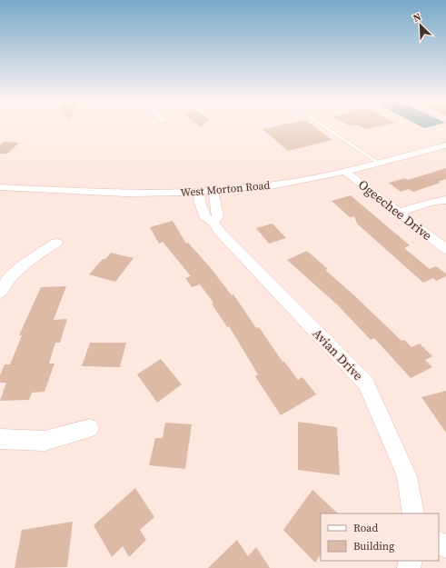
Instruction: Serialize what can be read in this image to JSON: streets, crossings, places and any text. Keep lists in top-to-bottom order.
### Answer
{
  "streets": {
    "street": ["West Morton Road", "Ogeechee Drive", "Avian Drive"]
  },
  "crossings": [
    ["West Morton Road", "Ogeechee Drive"],
    ["West Morton Road", "Avian Drive"]
  ],
  "legend": ["Road", "Building"],
  "north": "top left"
}
